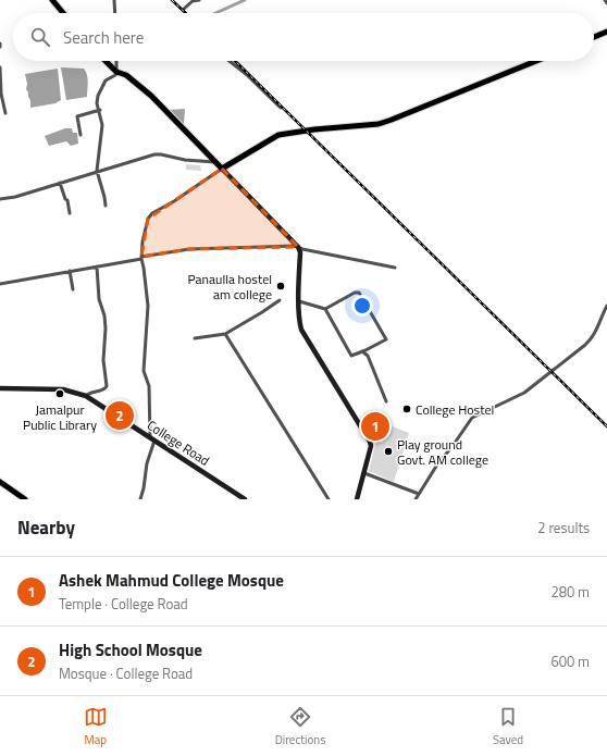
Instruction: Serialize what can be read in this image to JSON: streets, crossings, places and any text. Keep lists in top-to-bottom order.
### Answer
{
  "streets": {
    "main road": ["College Road"]
  },
  "places": [
    "Panaulla hostel am college",
    "Jamalpur Public Library",
    "College Hostel",
    "Play ground Govt. AM college"
  ],
  "page": {
    "search": "Search here",
    "pins": ["2", "1"],
    "heading": ["Nearby", "2 results"],
    "list": [
      {
        "mark": "1",
        "name": "Ashek Mahmud College Mosque",
        "note": "Temple · College Road",
        "value": "280 m"
      },
      {
        "mark": "2",
        "name": "High School Mosque",
        "note": "Mosque · College Road",
        "value": "600 m"
      }
    ],
    "nav": ["Map", "Directions", "Saved"]
  }
}
